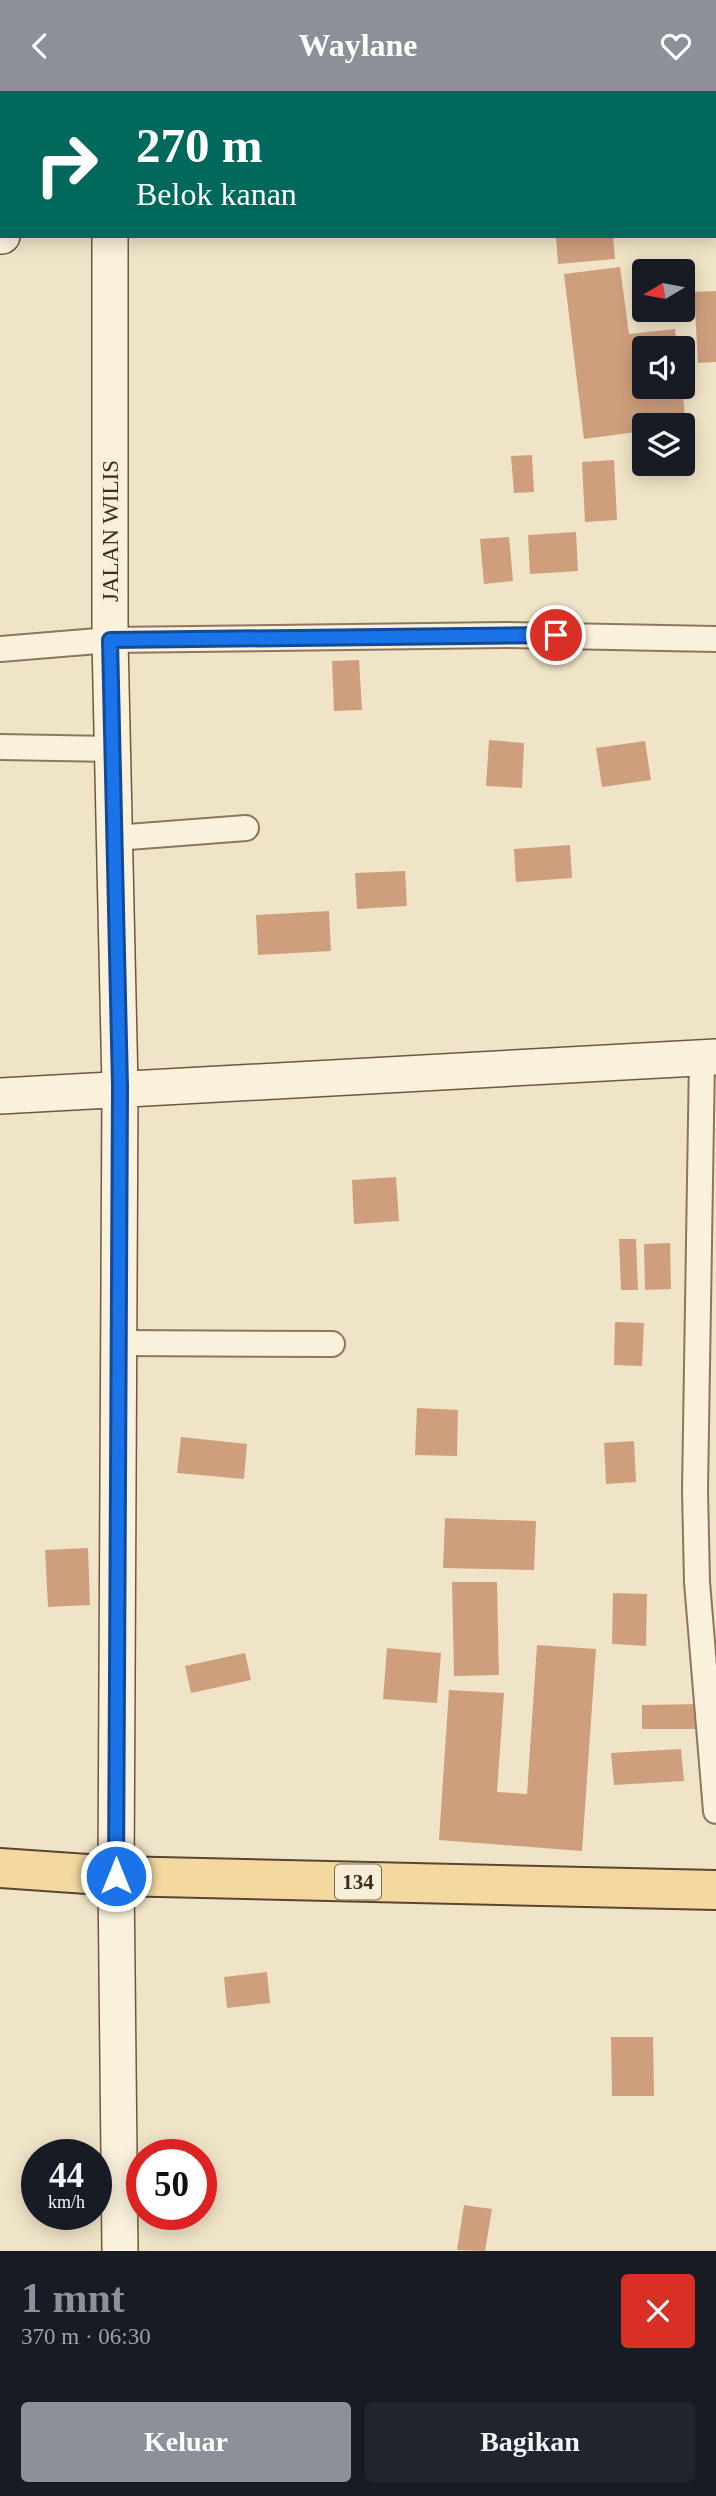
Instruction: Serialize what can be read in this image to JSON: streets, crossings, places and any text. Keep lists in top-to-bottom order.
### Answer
{
  "streets": {
    "main road": ["JALAN WILIS", "134"]
  },
  "crossings": [
    ["JALAN WILIS", "134"]
  ],
  "north": "left",
  "page": {
    "header": "Waylane",
    "turn": ["270 m", "Belok kanan"],
    "speed": "44 km/h",
    "limit": "50",
    "heading": ["1 mnt", "370 m · 06:30"],
    "buttons": ["Keluar", "Bagikan"]
  }
}
